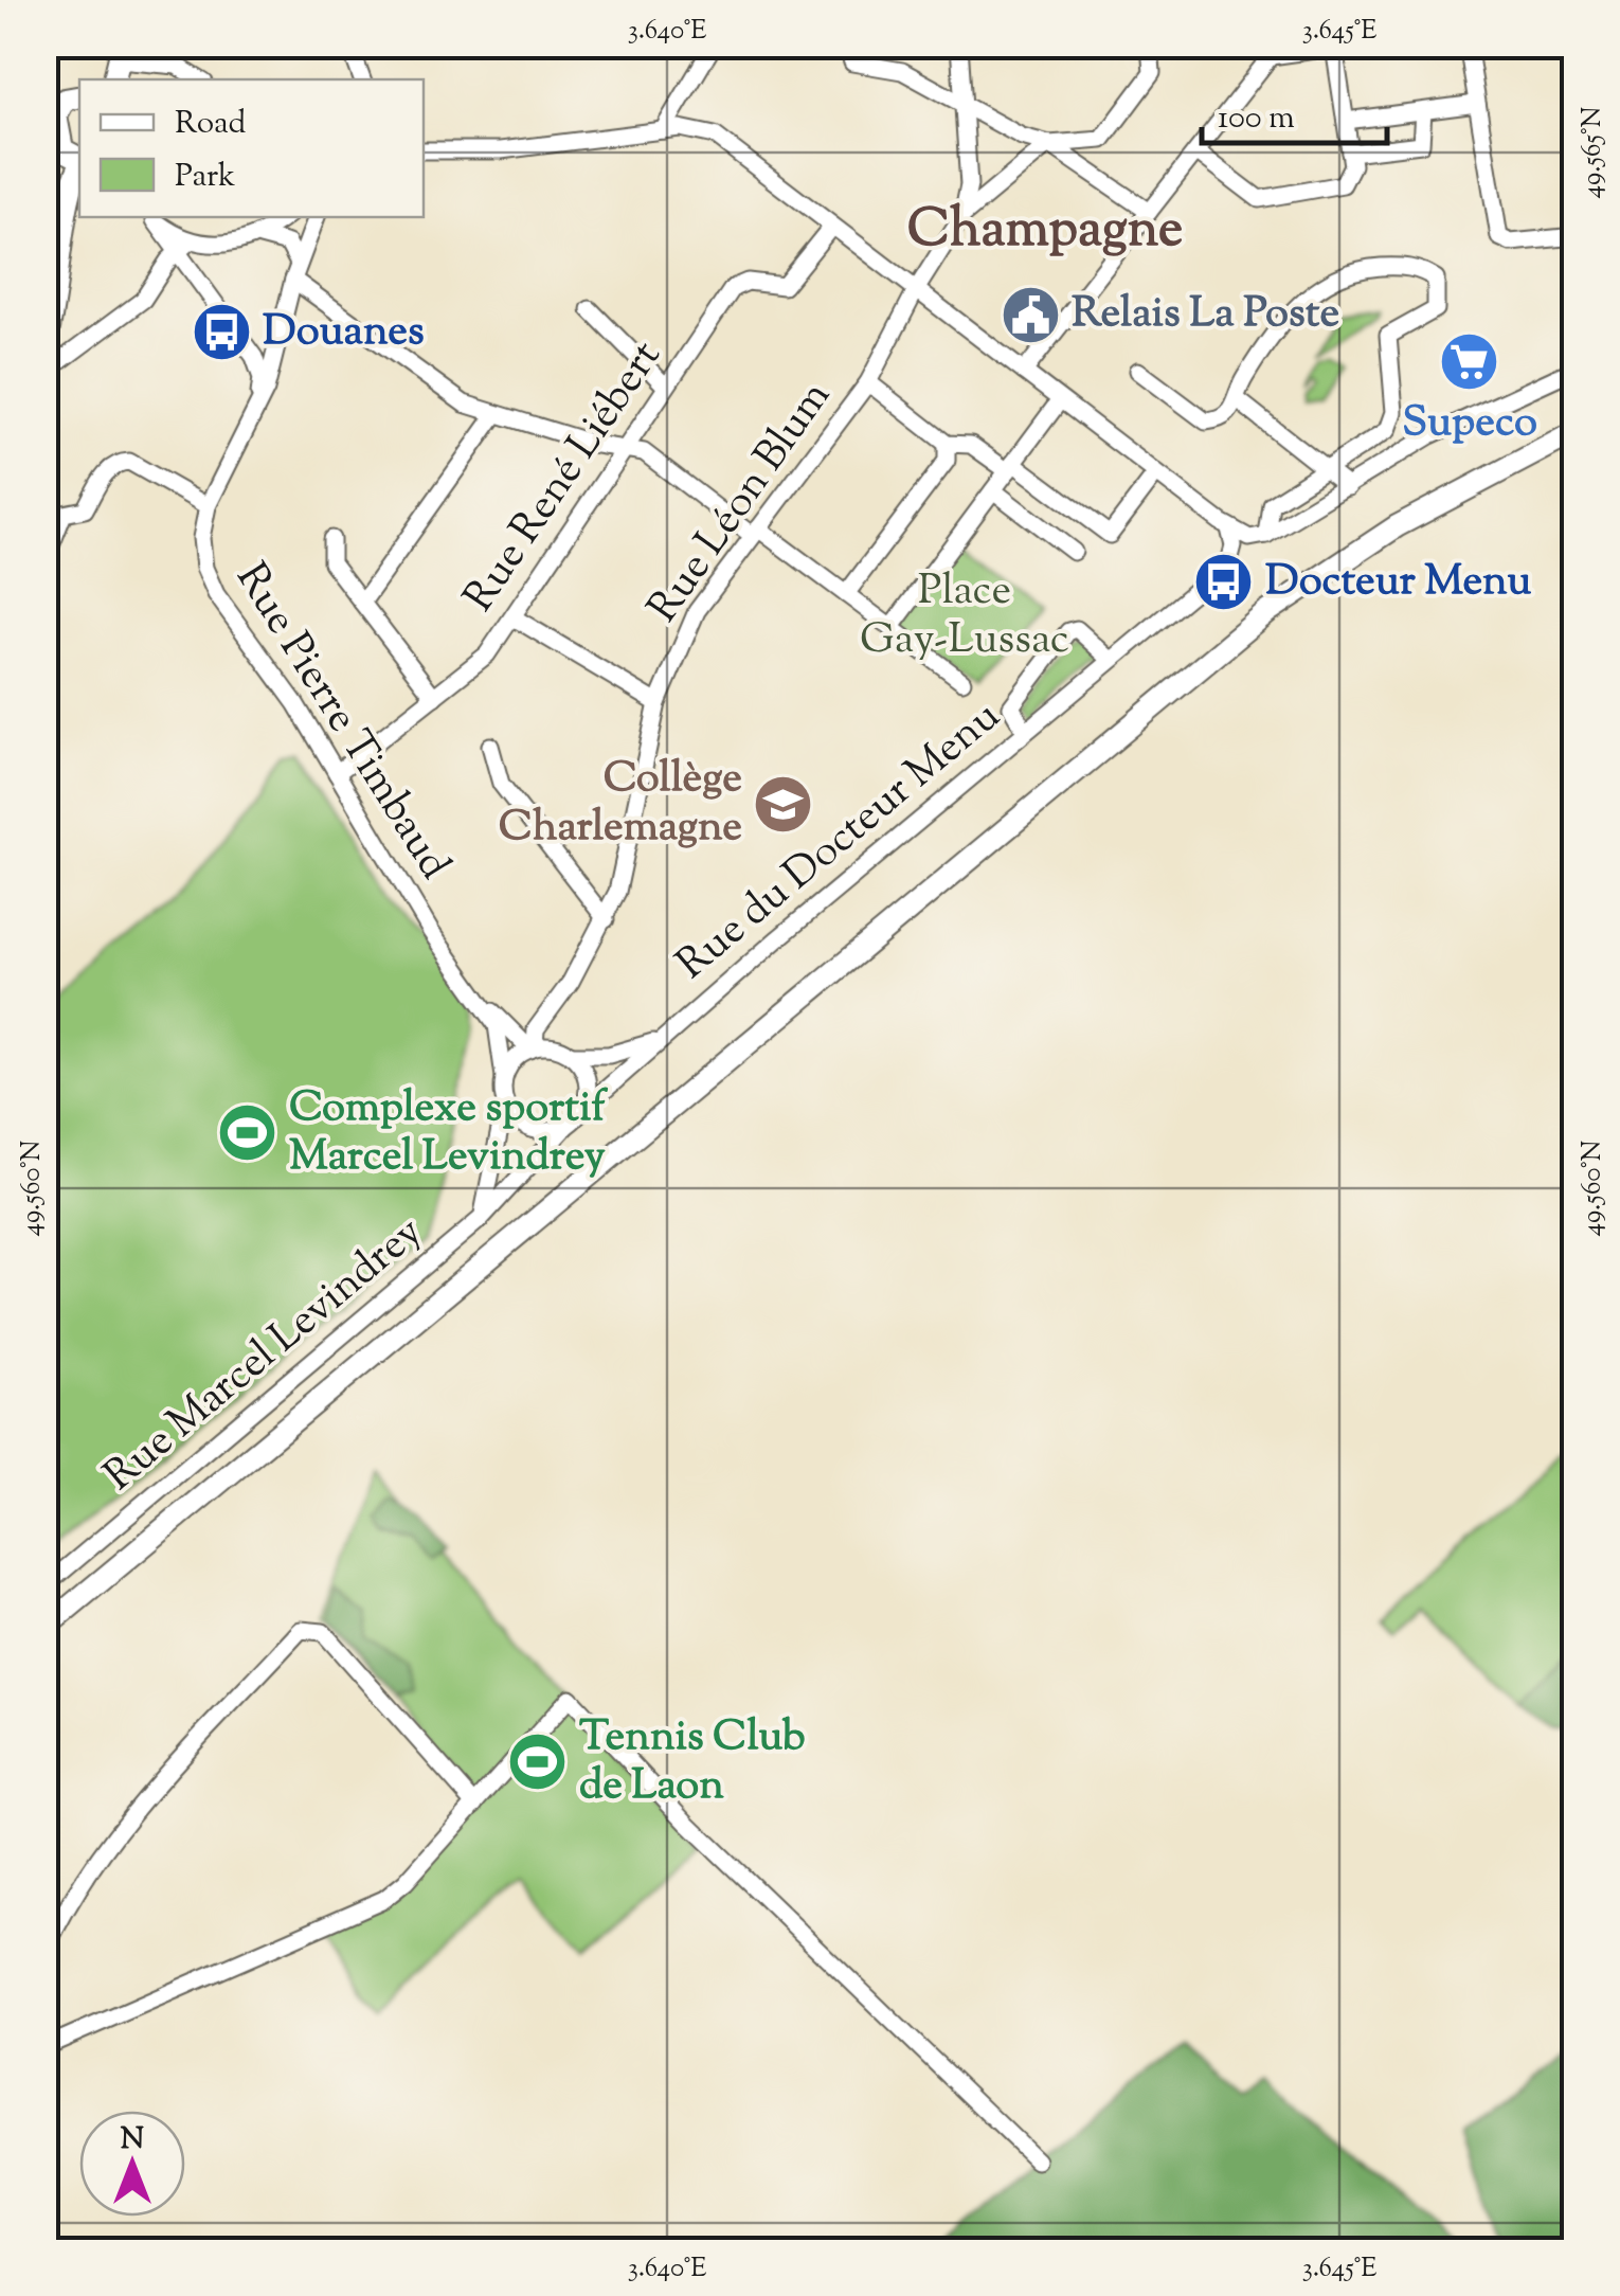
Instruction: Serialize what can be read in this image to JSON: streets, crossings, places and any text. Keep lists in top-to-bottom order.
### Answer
{
  "streets": {
    "street": [
      "Rue René Liébert",
      "Rue Léon Blum",
      "Rue Pierre Timbaud",
      "Rue du Docteur Menu",
      "Rue Marcel Levindrey"
    ]
  },
  "crossings": [
    ["Rue René Liébert", "Rue Pierre Timbaud"],
    ["Rue Léon Blum", "Rue Pierre Timbaud"],
    ["Rue Léon Blum", "Rue du Docteur Menu"],
    ["Rue Léon Blum", "Rue Marcel Levindrey"],
    ["Rue Pierre Timbaud", "Rue du Docteur Menu"],
    ["Rue Pierre Timbaud", "Rue Marcel Levindrey"],
    ["Rue du Docteur Menu", "Rue Marcel Levindrey"]
  ],
  "districts": ["Champagne"],
  "parks": ["Place Gay-Lussac"],
  "places": {
    "public building": ["Relais La Poste"],
    "bus stop": ["Douanes", "Docteur Menu"],
    "supermarket": ["Supeco"],
    "school or university": ["Collège Charlemagne"],
    "sports": ["Complexe sportif Marcel Levindrey", "Tennis Club de Laon"]
  },
  "legend": ["Road", "Park"],
  "scale_bar": "100 m",
  "north": "top",
  "coordinates": [
    "3.640°E",
    "3.645°E",
    "49.565°N",
    "49.560°N"
  ]
}
